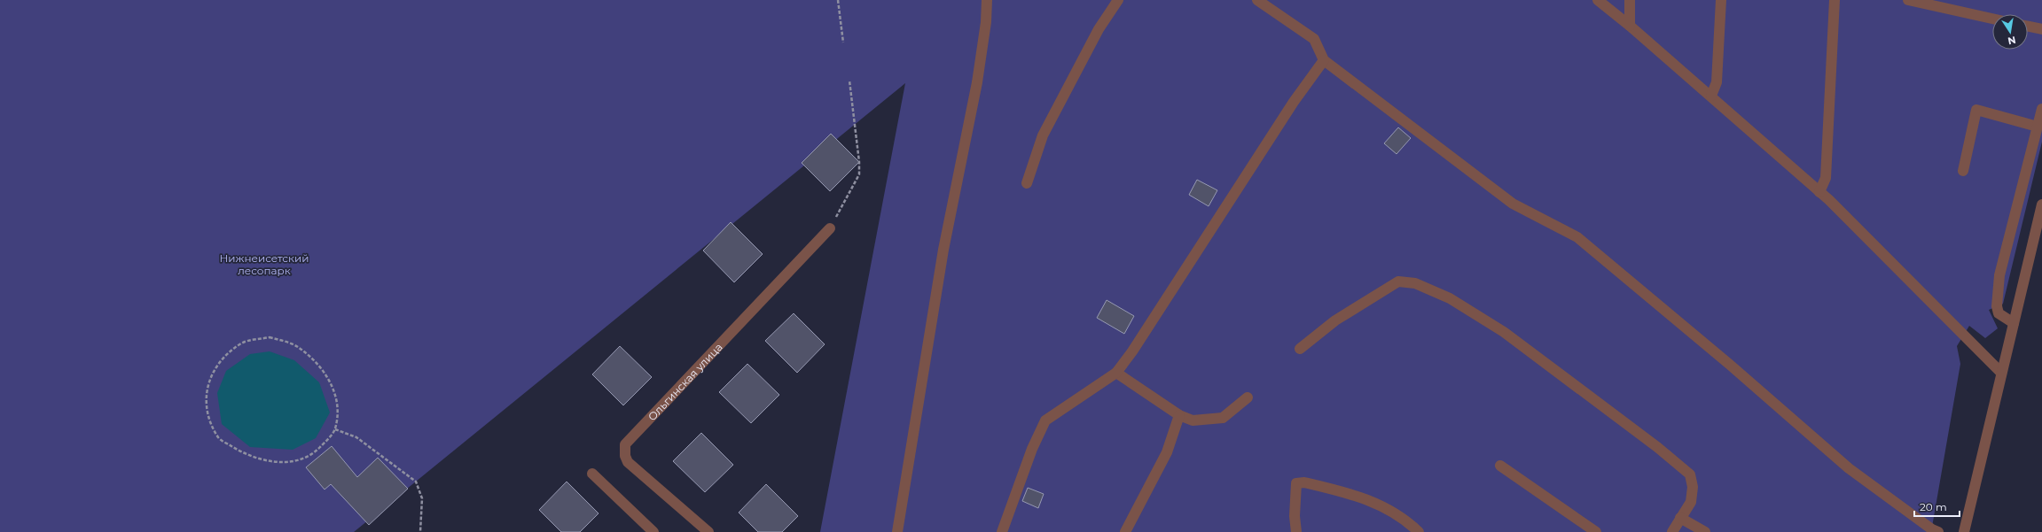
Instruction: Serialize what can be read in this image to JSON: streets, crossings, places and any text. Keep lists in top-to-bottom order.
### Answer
{
  "streets": {
    "street": ["Ольгинская улица"]
  },
  "parks": ["Нижнеисетский лесопарк"],
  "scale_bar": "20 m",
  "north": "bottom"
}
